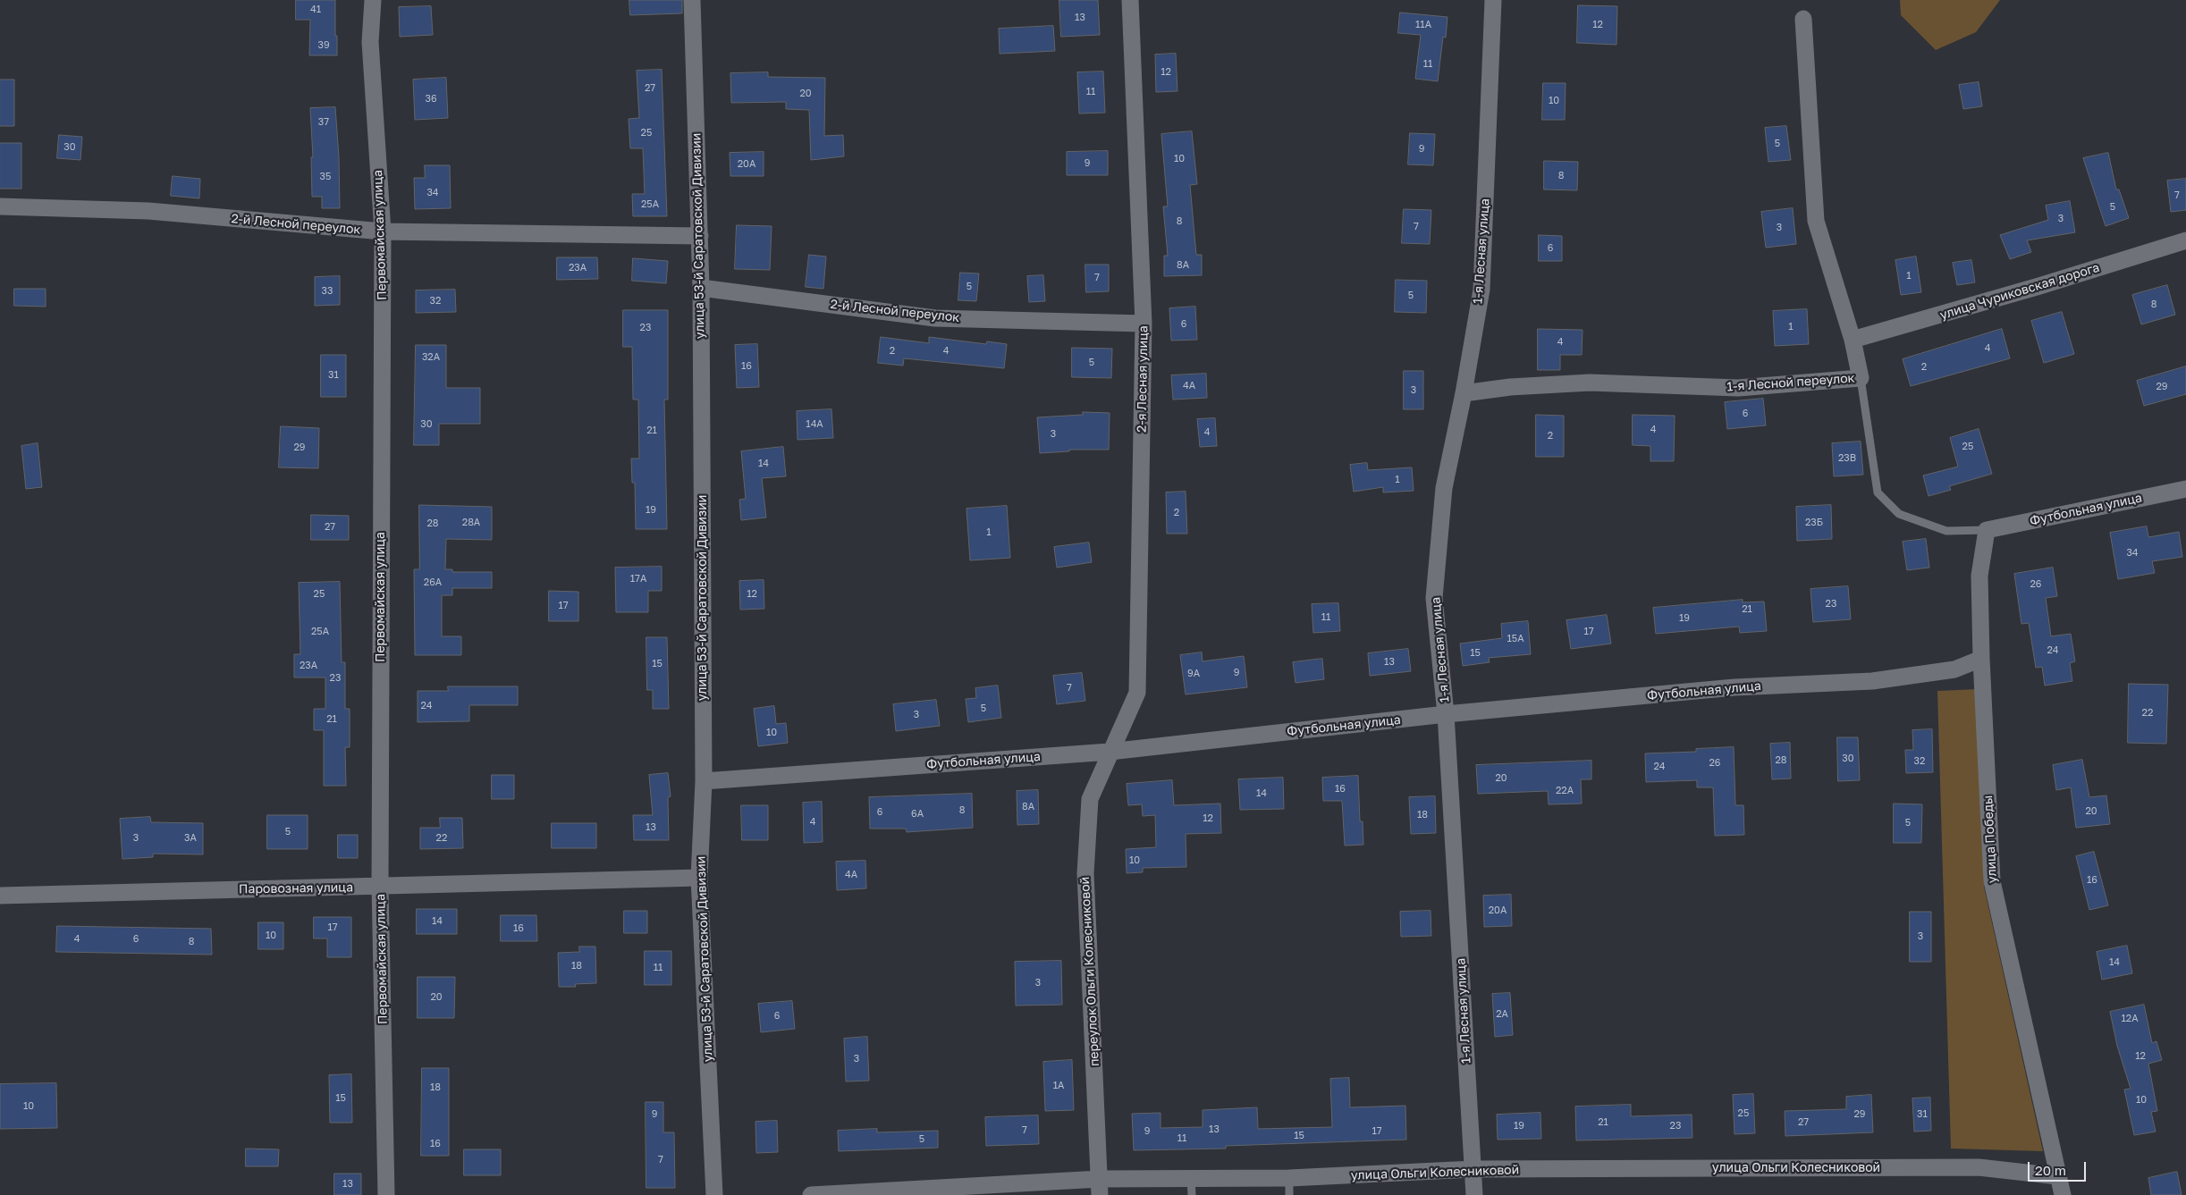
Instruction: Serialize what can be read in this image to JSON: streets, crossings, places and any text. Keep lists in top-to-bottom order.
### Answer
{
  "streets": {
    "street": [
      "2-й Лесной переулок",
      "Первомайская улица",
      "улица 53-й Саратовской Дивизии",
      "1-я Лесная улица",
      "улица Чуриковская дорога",
      "2-я Лесная улица",
      "1-я Лесной переулок",
      "Футбольная улица",
      "улица Победы",
      "Паровозная улица",
      "переулок Ольги Колесниковой",
      "улица Ольги Колесниковой"
    ]
  },
  "crossings": [
    ["2-й Лесной переулок", "Первомайская улица"],
    ["2-й Лесной переулок", "улица 53-й Саратовской Дивизии"],
    ["2-й Лесной переулок", "2-я Лесная улица"],
    ["Первомайская улица", "Паровозная улица"],
    ["улица 53-й Саратовской Дивизии", "Футбольная улица"],
    ["улица 53-й Саратовской Дивизии", "Паровозная улица"],
    ["1-я Лесная улица", "1-я Лесной переулок"],
    ["1-я Лесная улица", "Футбольная улица"],
    ["1-я Лесная улица", "улица Ольги Колесниковой"],
    ["улица Чуриковская дорога", "1-я Лесной переулок"],
    ["2-я Лесная улица", "Футбольная улица"],
    ["2-я Лесная улица", "переулок Ольги Колесниковой"],
    ["Футбольная улица", "улица Победы"],
    ["Футбольная улица", "переулок Ольги Колесниковой"],
    ["улица Победы", "улица Ольги Колесниковой"],
    ["переулок Ольги Колесниковой", "улица Ольги Колесниковой"]
  ],
  "house_numbers": [
    "41",
    "13",
    "11А",
    "12",
    "39",
    "11",
    "12",
    "27",
    "11",
    "20",
    "36",
    "10",
    "37",
    "25",
    "5",
    "30",
    "9",
    "10",
    "9",
    "20А",
    "8",
    "35",
    "34",
    "7",
    "25А",
    "5",
    "3",
    "8",
    "7",
    "3",
    "6",
    "8А",
    "23А",
    "1",
    "7",
    "5",
    "33",
    "5",
    "32",
    "8",
    "6",
    "1",
    "23",
    "4",
    "4",
    "2",
    "4",
    "32А",
    "5",
    "16",
    "2",
    "31",
    "4А",
    "29",
    "3",
    "6",
    "30",
    "14А",
    "4",
    "21",
    "4",
    "3",
    "2",
    "25",
    "29",
    "23В",
    "14",
    "1",
    "19",
    "2",
    "28А",
    "23Б",
    "28",
    "27",
    "1",
    "34",
    "17А",
    "26А",
    "26",
    "25",
    "12",
    "23",
    "17",
    "21",
    "11",
    "19",
    "25А",
    "17",
    "15А",
    "24",
    "15",
    "13",
    "15",
    "23А",
    "9",
    "9А",
    "23",
    "7",
    "24",
    "5",
    "22",
    "3",
    "21",
    "10",
    "30",
    "28",
    "32",
    "26",
    "24",
    "20",
    "16",
    "22А",
    "14",
    "8А",
    "8",
    "20",
    "6",
    "6А",
    "18",
    "12",
    "4",
    "5",
    "13",
    "5",
    "3",
    "3А",
    "22",
    "10",
    "4А",
    "16",
    "20А",
    "14",
    "17",
    "16",
    "10",
    "3",
    "4",
    "6",
    "8",
    "14",
    "18",
    "11",
    "3",
    "20",
    "2А",
    "6",
    "12А",
    "12",
    "3",
    "1А",
    "18",
    "15",
    "10",
    "10",
    "25",
    "9",
    "29",
    "31",
    "21",
    "27",
    "19",
    "23",
    "13",
    "7",
    "9",
    "17",
    "15",
    "11",
    "5",
    "16",
    "7",
    "13"
  ],
  "scale_bar": "20 m"
}
